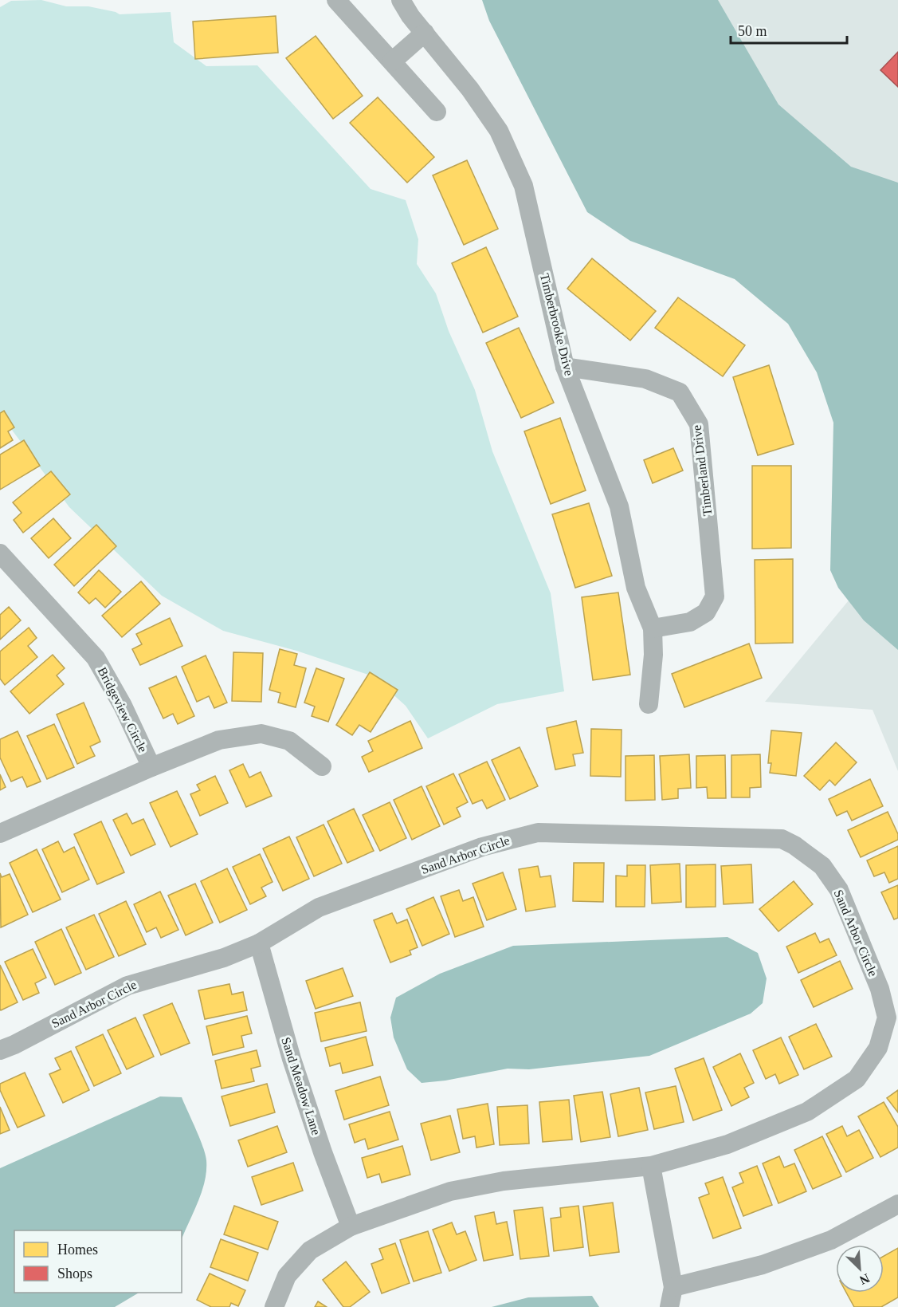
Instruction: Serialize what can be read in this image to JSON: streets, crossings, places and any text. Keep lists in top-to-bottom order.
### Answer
{
  "streets": {
    "street": [
      "Timberbrooke Drive",
      "Timberland Drive",
      "Bridgeview Circle",
      "Sand Arbor Circle",
      "Sand Meadow Lane"
    ]
  },
  "crossings": [
    ["Timberbrooke Drive", "Timberland Drive"],
    ["Sand Arbor Circle", "Sand Meadow Lane"]
  ],
  "legend": ["Homes", "Shops"],
  "scale_bar": "50 m",
  "north": "bottom right"
}
